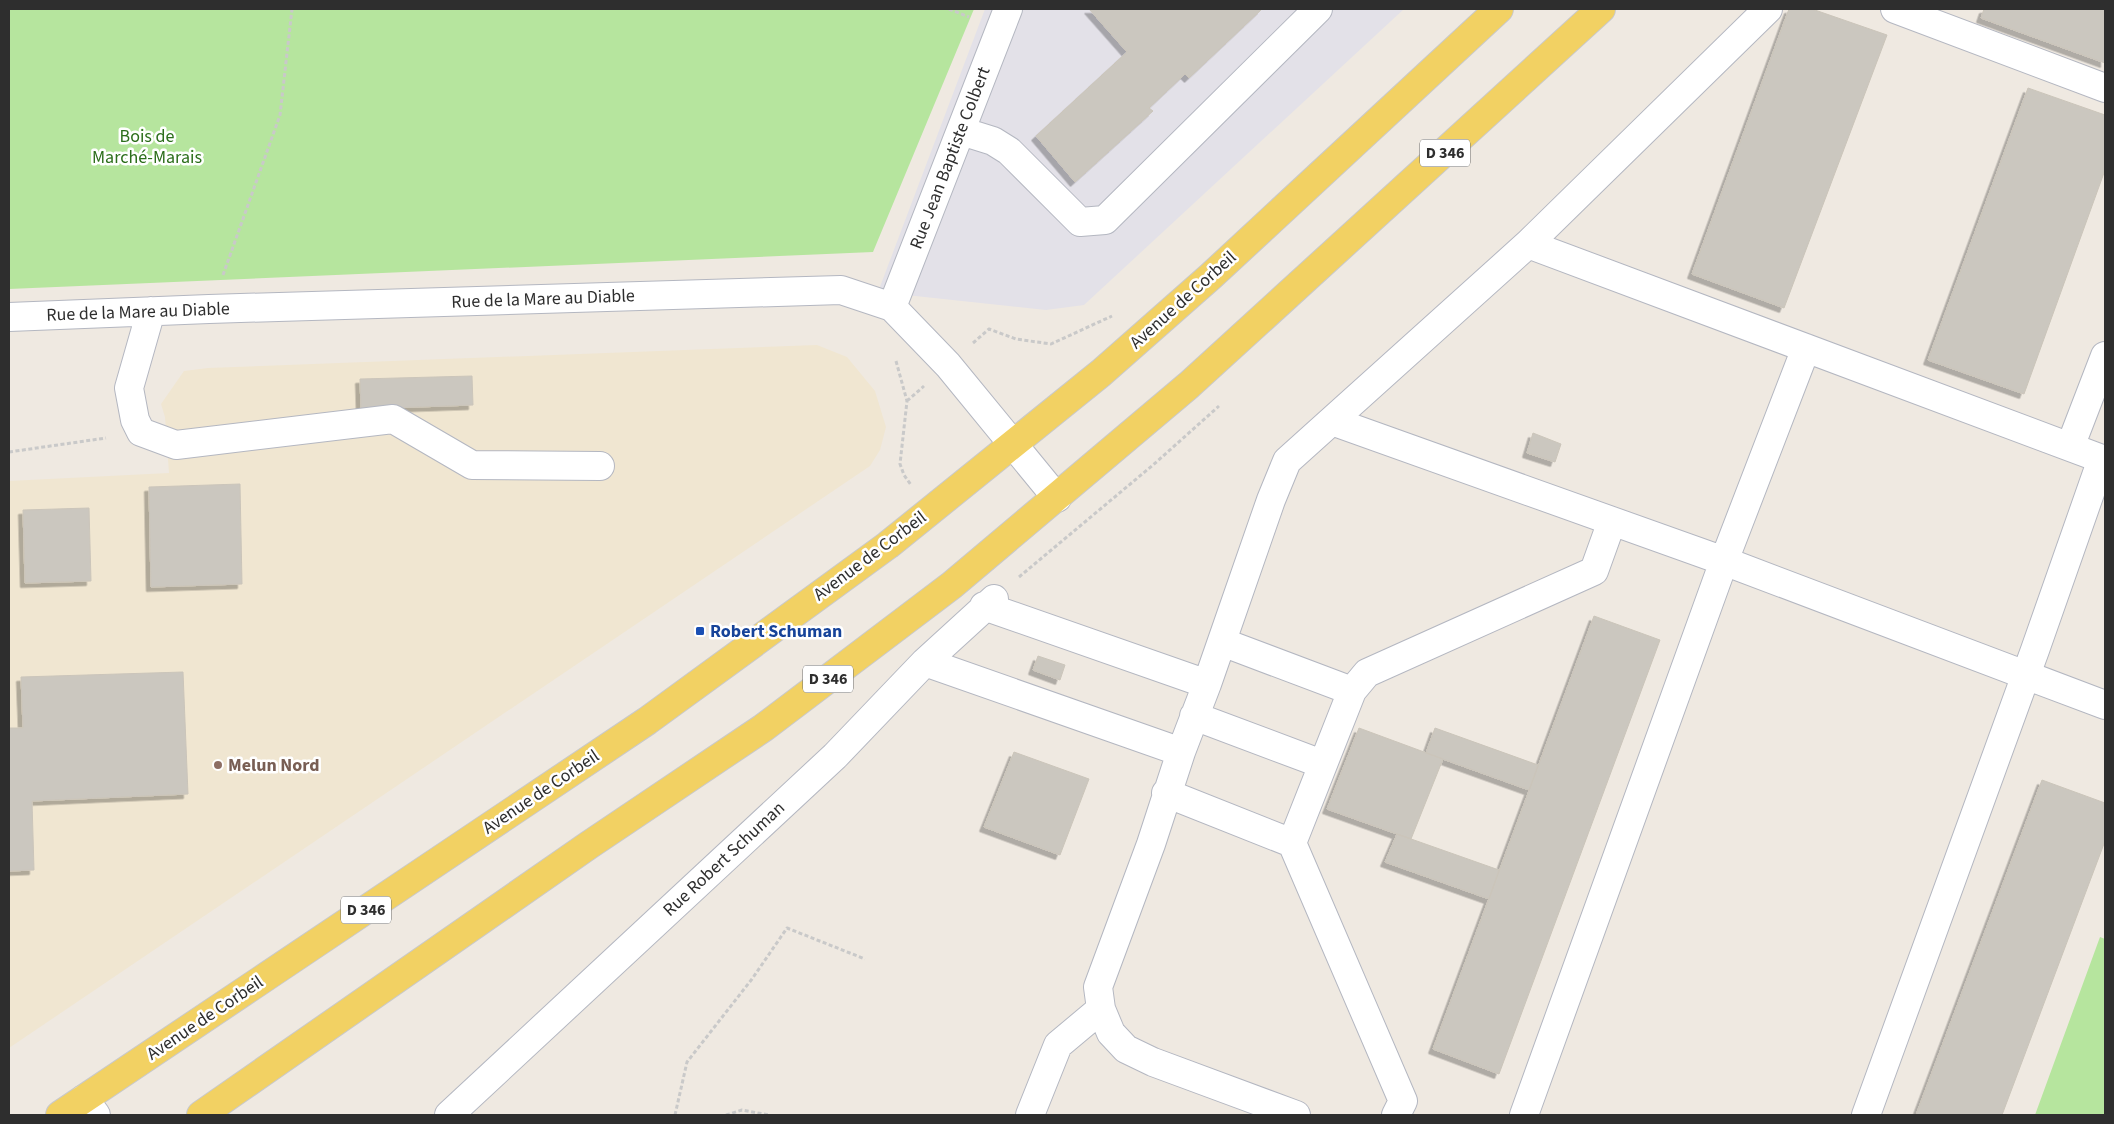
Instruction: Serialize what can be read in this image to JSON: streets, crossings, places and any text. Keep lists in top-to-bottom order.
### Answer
{
  "streets": {
    "main road": ["D 346", "Avenue de Corbeil"],
    "street": ["Rue Jean Baptiste Colbert", "Rue de la Mare au Diable", "Rue Robert Schuman"]
  },
  "crossings": [
    ["D 346", "Rue de la Mare au Diable"],
    ["Rue Jean Baptiste Colbert", "Rue de la Mare au Diable"],
    ["Rue de la Mare au Diable", "Avenue de Corbeil"]
  ],
  "parks": ["Bois de Marché-Marais"],
  "places": {
    "transit": ["Robert Schuman"],
    "other": ["Melun Nord"]
  }
}
